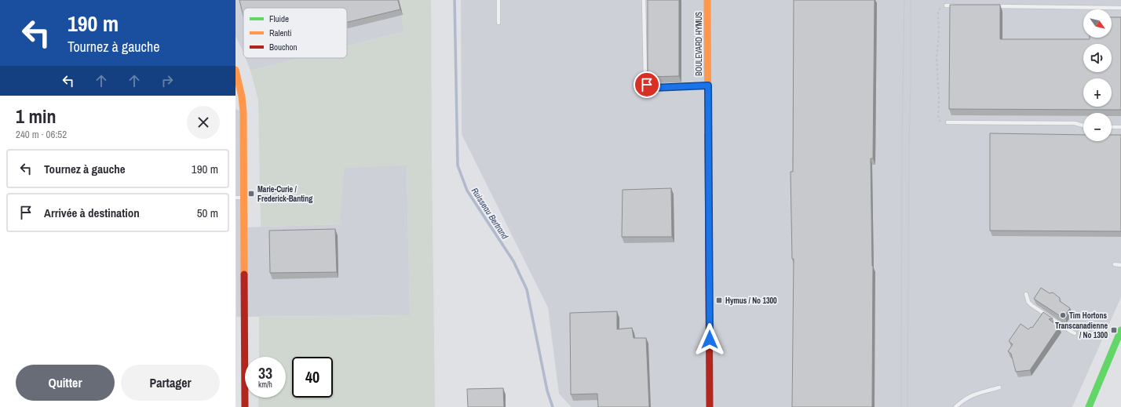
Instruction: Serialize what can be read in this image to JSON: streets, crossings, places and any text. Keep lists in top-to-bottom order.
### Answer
{
  "streets": {
    "street": ["BOULEVARD HYMUS"]
  },
  "water": ["Ruisseau Bertrand"],
  "places": {
    "transit": ["Marie-Curie / Frederick-Banting", "Hymus / No 1300", "Transcanadienne / No 1300"],
    "other": ["Tim Hortons"]
  },
  "legend": ["Fluide", "Ralenti", "Bouchon"],
  "north": "bottom right",
  "page": {
    "turn": ["190 m", "Tournez à gauche"],
    "map_buttons": ["+", "−"],
    "heading": ["1 min", "240 m · 06:52"],
    "list": [
      {
        "name": "Tournez à gauche",
        "value": "190 m"
      },
      {
        "name": "Arrivée à destination",
        "value": "50 m"
      }
    ],
    "speed": "33 km/h",
    "limit": "40",
    "buttons": ["Quitter", "Partager"]
  }
}
